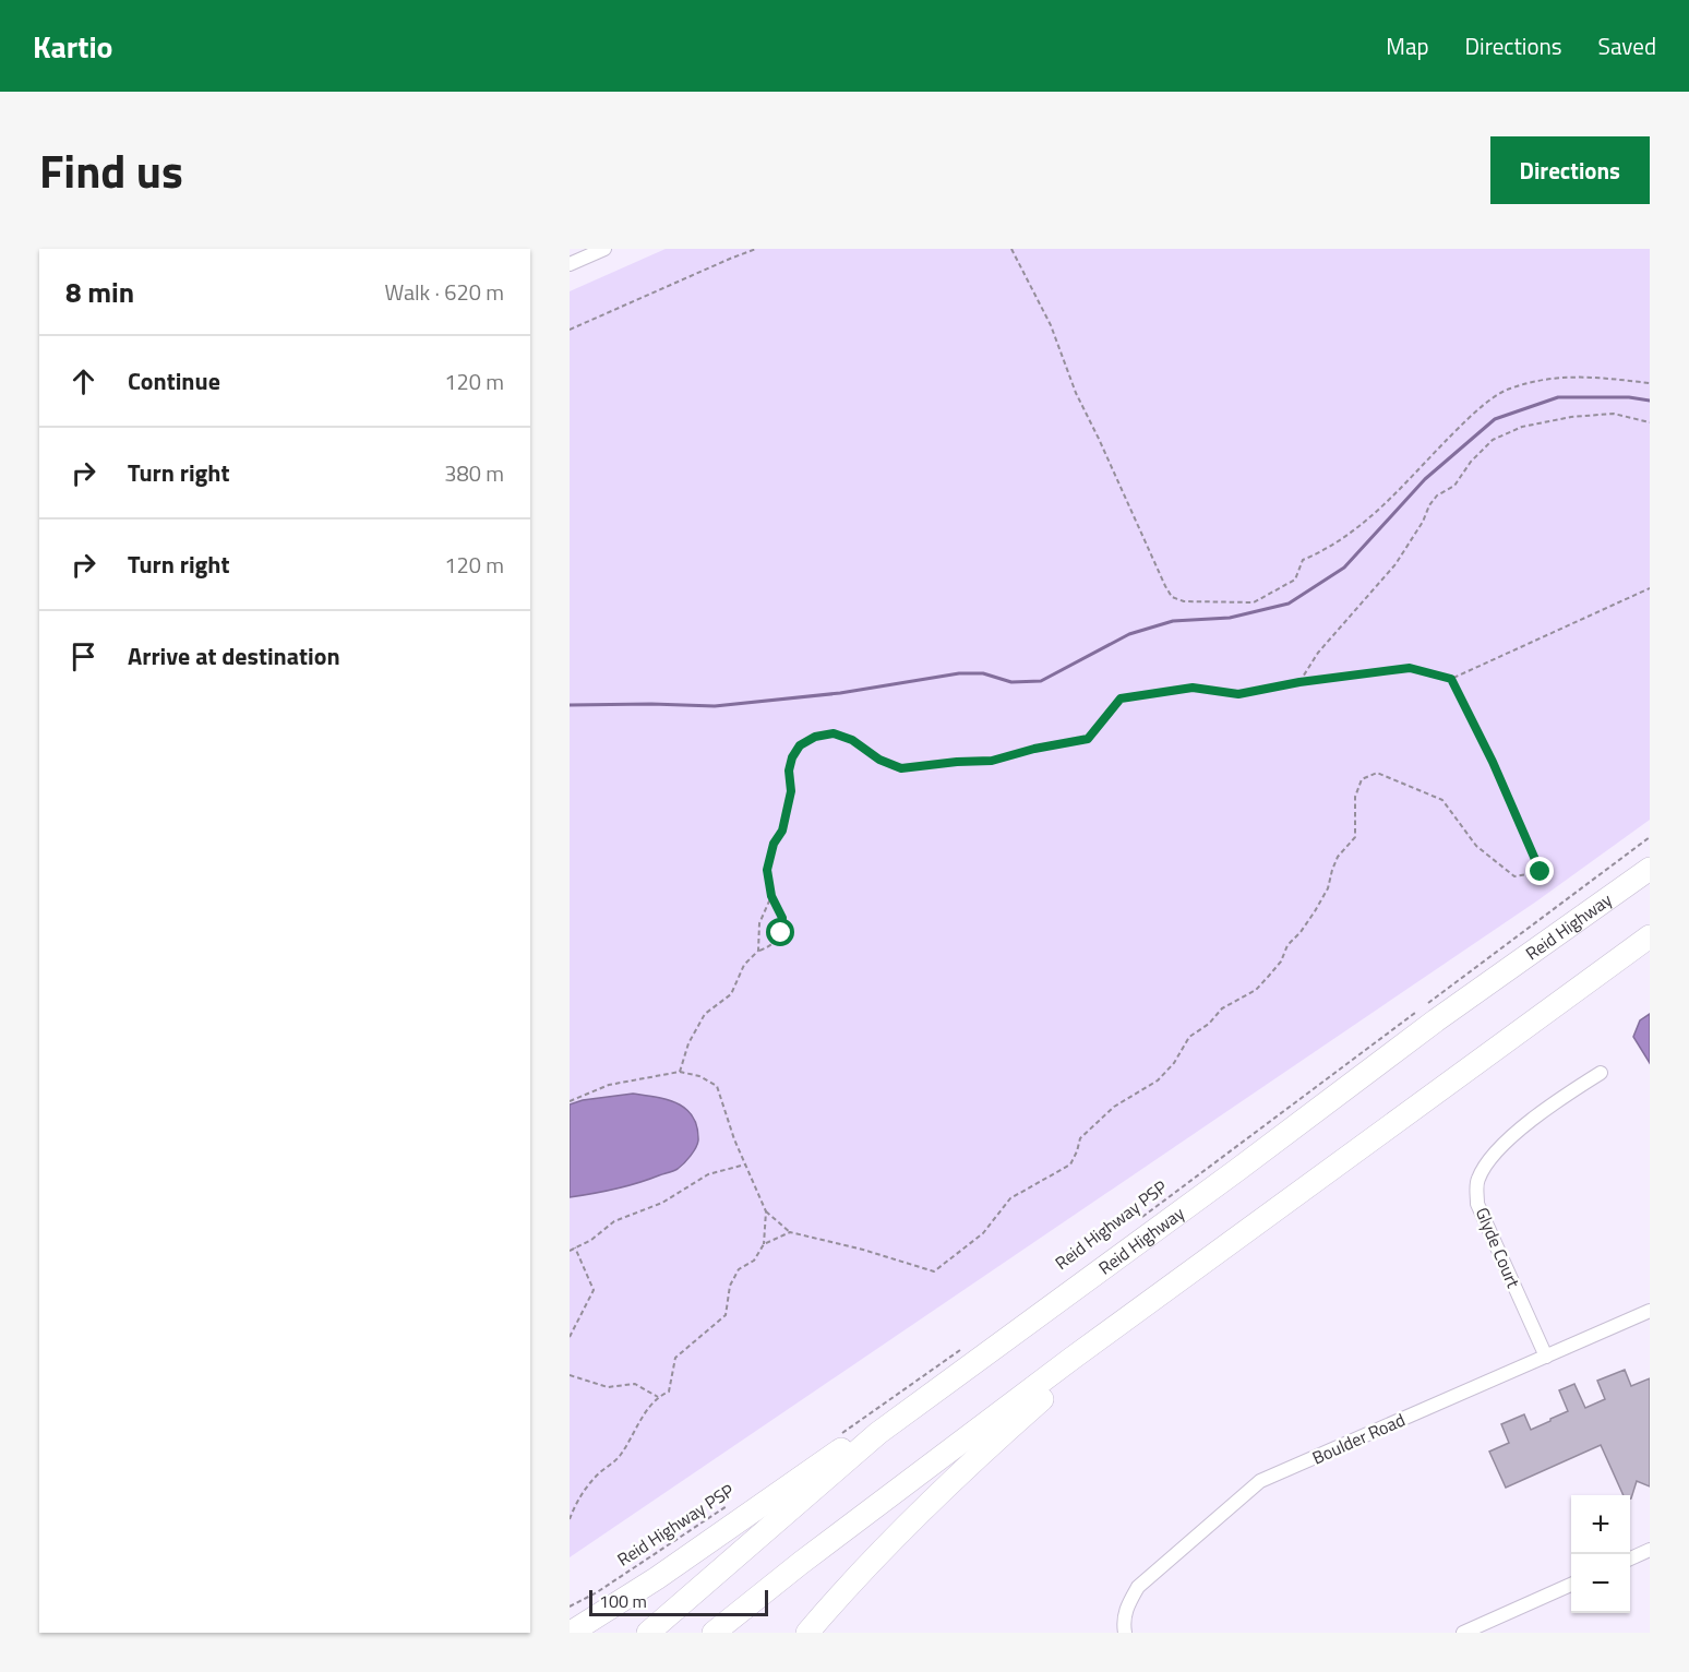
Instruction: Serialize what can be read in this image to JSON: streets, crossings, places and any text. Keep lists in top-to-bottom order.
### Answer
{
  "streets": {
    "highway": ["Reid Highway"],
    "street": ["Glyde Court", "Boulder Road"],
    "path": ["Reid Highway PSP"]
  },
  "crossings": [
    ["Glyde Court", "Boulder Road"]
  ],
  "scale_bar": "100 m",
  "page": {
    "header": "Kartio",
    "nav": ["Map", "Directions", "Saved"],
    "title": "Find us",
    "buttons": "Directions",
    "heading": ["8 min", "Walk · 620 m"],
    "list": [
      ["Continue", "120 m"],
      ["Turn right", "380 m"],
      ["Turn right", "120 m"],
      "Arrive at destination"
    ],
    "map_buttons": ["+", "−"],
    "scale": "100 m"
  }
}
